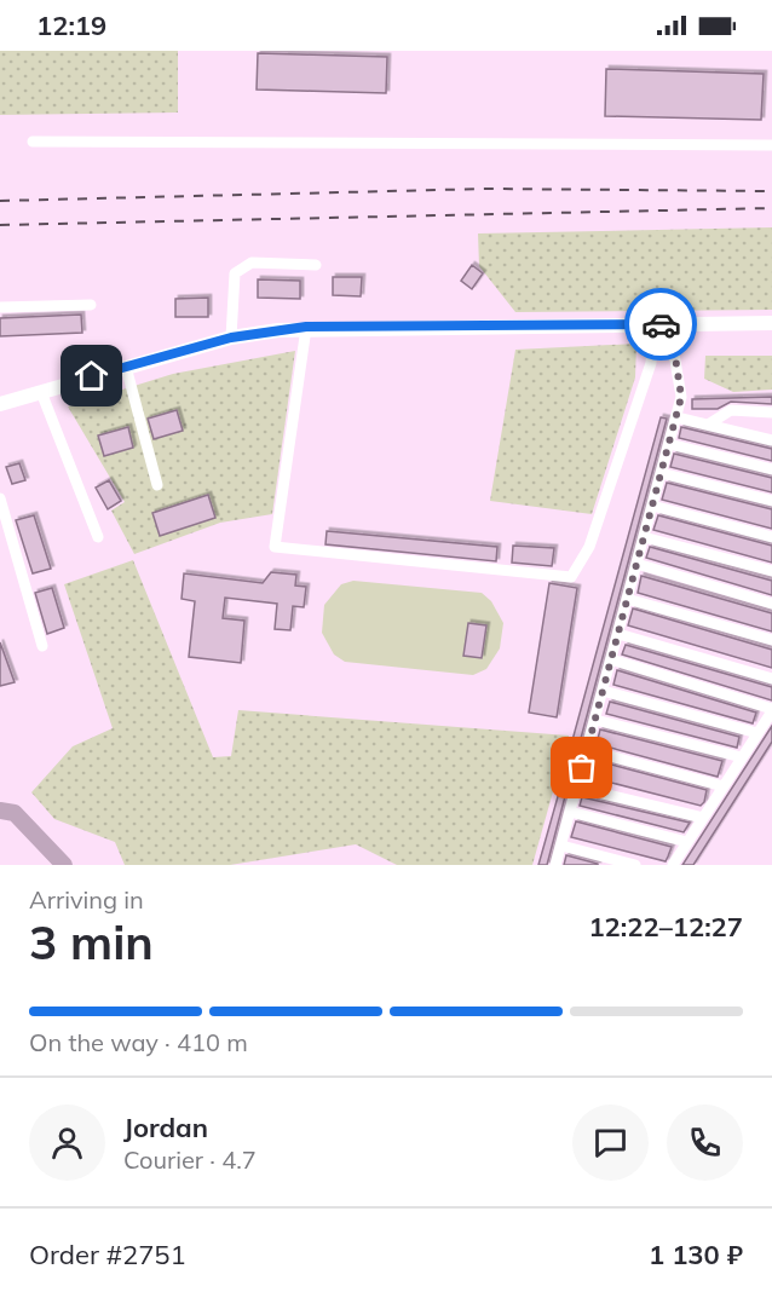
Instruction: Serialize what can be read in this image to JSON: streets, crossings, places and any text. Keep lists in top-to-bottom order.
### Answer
{
  "page": {
    "status": "12:19",
    "heading": ["3 min", "Arriving in", "12:22–12:27"],
    "panel": [
      "Jordan",
      "Courier · 4.7",
      "Order #2751",
      "1 130 ₽"
    ],
    "bar": "On the way · 410 m"
  }
}
